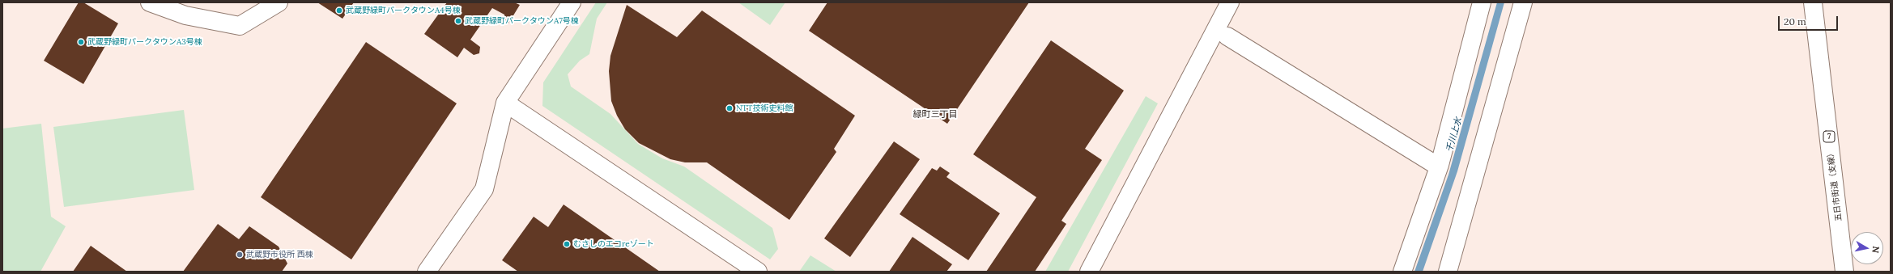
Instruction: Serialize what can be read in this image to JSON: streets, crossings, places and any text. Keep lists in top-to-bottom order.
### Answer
{
  "streets": {
    "street": ["7", "五日市街道（支線）"]
  },
  "districts": ["緑町三丁目"],
  "water": ["千川上水"],
  "places": [
    "武蔵野緑町パークタウンA4号棟",
    "武蔵野緑町パークタウンA7号棟",
    "武蔵野緑町パークタウンA3号棟",
    "NTT技術史料館",
    "むさしのエコreゾート",
    "武蔵野市役所 西棟"
  ],
  "scale_bar": "20 m",
  "north": "right"
}
